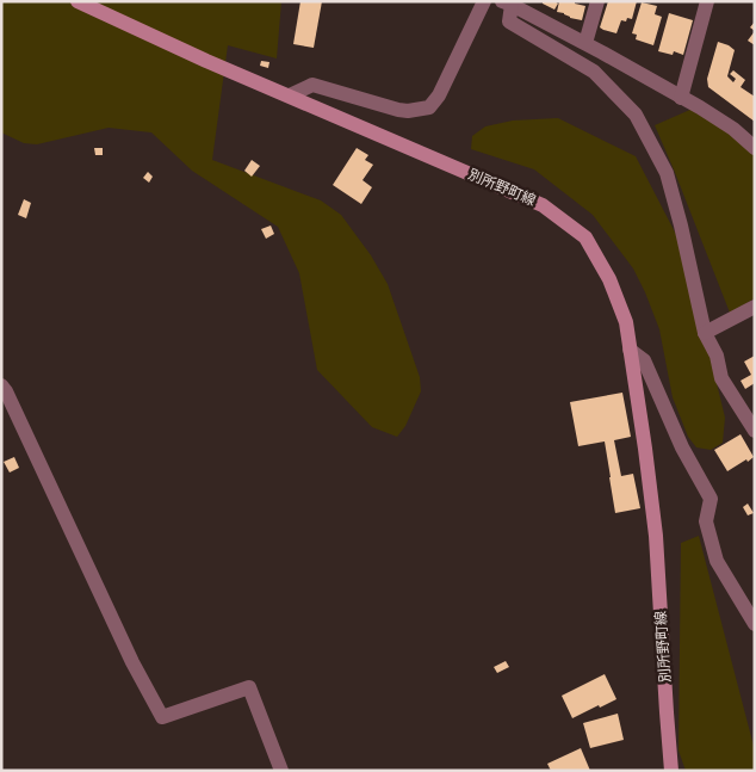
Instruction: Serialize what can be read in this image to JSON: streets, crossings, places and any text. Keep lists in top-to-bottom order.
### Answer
{
  "streets": {
    "main road": ["別所野町線"]
  }
}
